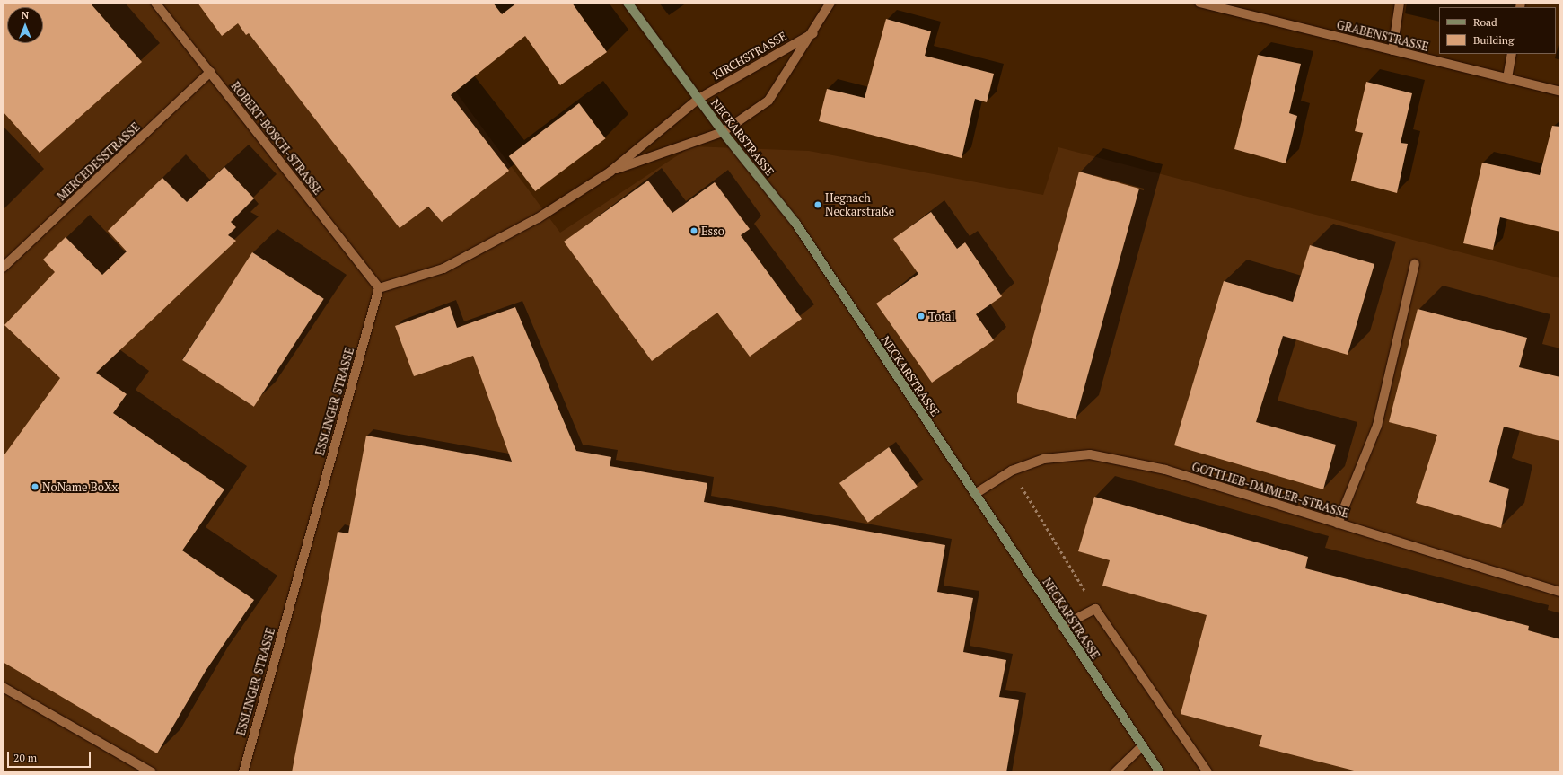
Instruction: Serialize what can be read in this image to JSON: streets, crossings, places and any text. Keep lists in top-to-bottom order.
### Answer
{
  "streets": {
    "main road": ["NECKARSTRASSE"],
    "street": [
      "GRABENSTRASSE",
      "KIRCHSTRASSE",
      "ROBERT-BOSCH-STRASSE",
      "MERCEDESSTRASSE",
      "ESSLINGER STRASSE",
      "GOTTLIEB-DAIMLER-STRASSE"
    ]
  },
  "crossings": [
    ["KIRCHSTRASSE", "NECKARSTRASSE"],
    ["NECKARSTRASSE", "GOTTLIEB-DAIMLER-STRASSE"],
    ["ROBERT-BOSCH-STRASSE", "MERCEDESSTRASSE"],
    ["ROBERT-BOSCH-STRASSE", "ESSLINGER STRASSE"]
  ],
  "places": [
    "Hegnach Neckarstraße",
    "Esso",
    "Total",
    "NoName BoXx"
  ],
  "legend": ["Road", "Building"],
  "scale_bar": "20 m",
  "north": "top"
}
